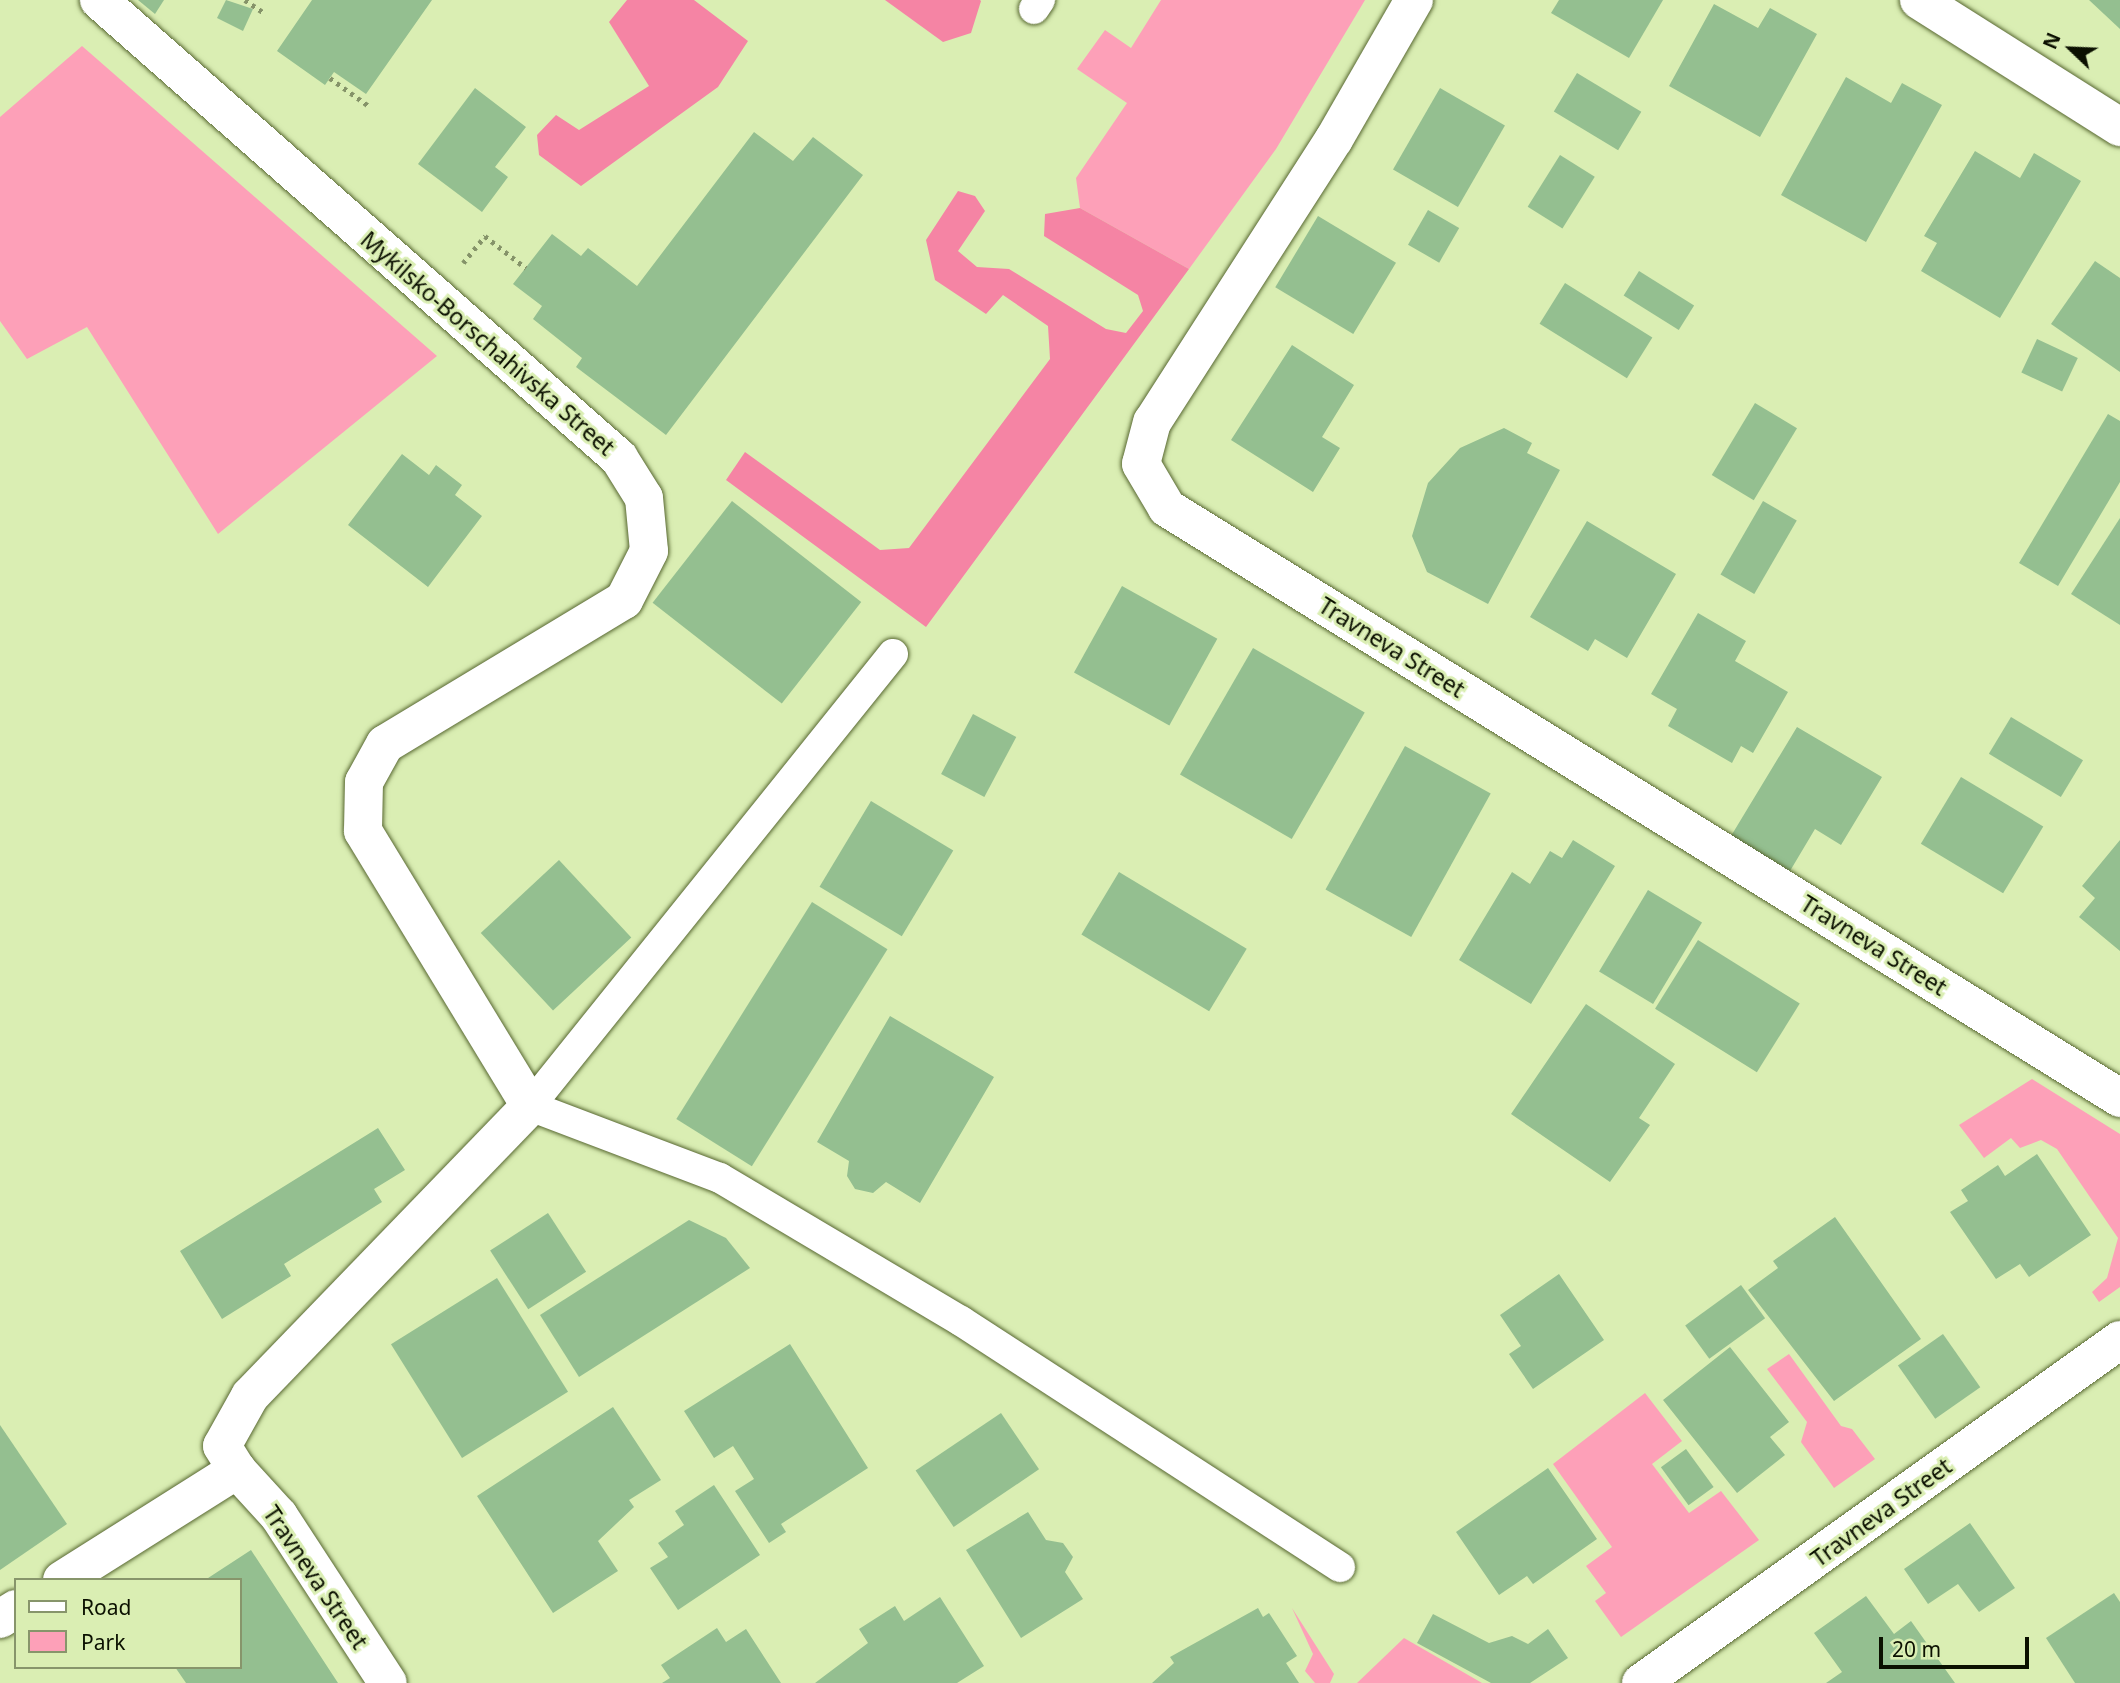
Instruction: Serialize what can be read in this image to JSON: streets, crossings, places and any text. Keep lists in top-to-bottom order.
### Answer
{
  "streets": {
    "street": ["Mykilsko-Borschahivska Street", "Travneva Street"]
  },
  "legend": ["Road", "Park"],
  "scale_bar": "20 m",
  "north": "top left"
}
